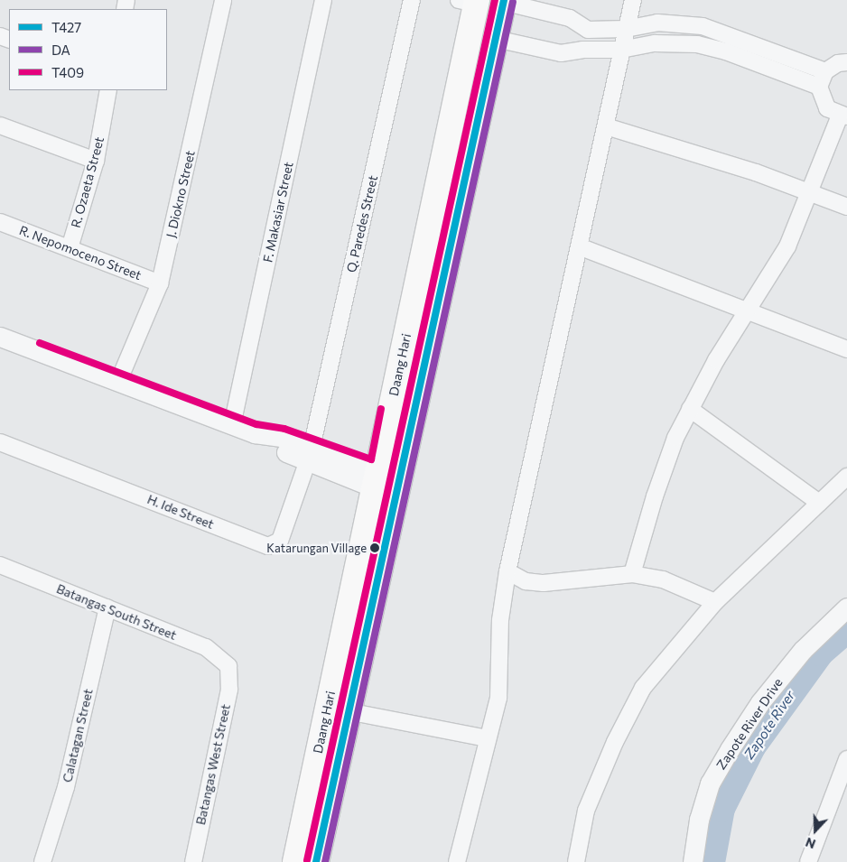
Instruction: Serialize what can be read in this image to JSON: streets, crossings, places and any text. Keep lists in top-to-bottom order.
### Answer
{
  "streets": {
    "main road": ["Daang Hari"],
    "street": [
      "R. Ozaeta Street",
      "J. Diokno Street",
      "F. Makasiar Street",
      "Q. Paredes Street",
      "R. Nepomoceno Street",
      "H. Ide Street",
      "Batangas South Street",
      "Zapote River Drive",
      "Calatagan Street",
      "Batangas West Street"
    ]
  },
  "crossings": [
    ["R. Ozaeta Street", "R. Nepomoceno Street"],
    ["J. Diokno Street", "R. Nepomoceno Street"],
    ["Q. Paredes Street", "H. Ide Street"],
    ["Batangas South Street", "Calatagan Street"],
    ["Batangas South Street", "Batangas West Street"]
  ],
  "water": ["Zapote River"],
  "places": ["Katarungan Village"],
  "lines": ["transit line T427", "transit line T409", "transit line DA"],
  "legend": ["T427", "DA", "T409"],
  "north": "bottom"
}
